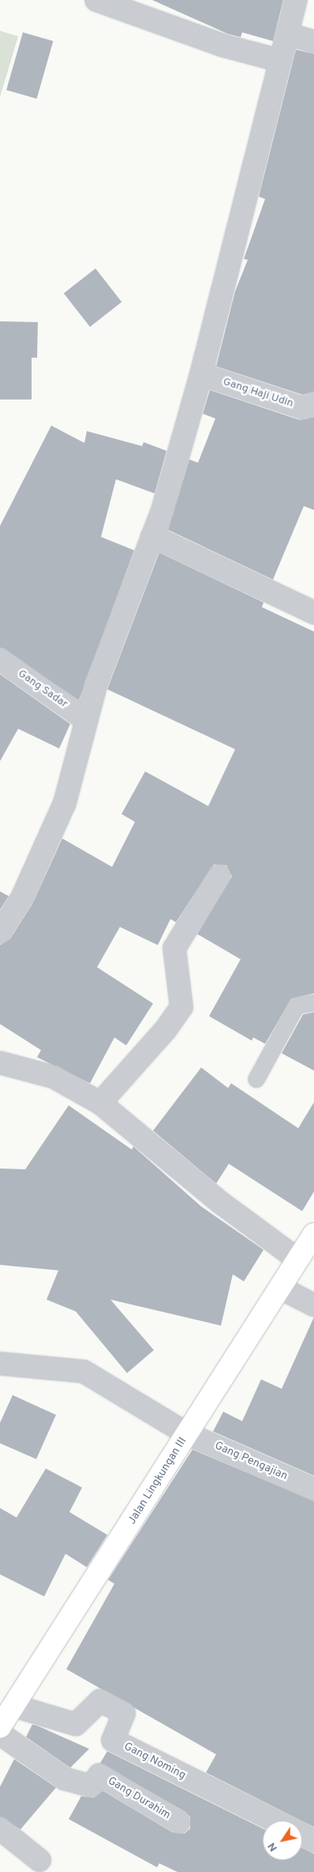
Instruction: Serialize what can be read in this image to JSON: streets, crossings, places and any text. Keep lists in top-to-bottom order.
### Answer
{
  "streets": {
    "street": [
      "Gang Haji Udin",
      "Gang Sadar",
      "Gang Pengajian",
      "Jalan Lingkungan III",
      "Gang Noming",
      "Gang Durahim"
    ]
  },
  "crossings": [
    ["Gang Pengajian", "Jalan Lingkungan III"],
    ["Jalan Lingkungan III", "Gang Noming"]
  ],
  "north": "bottom left"
}
